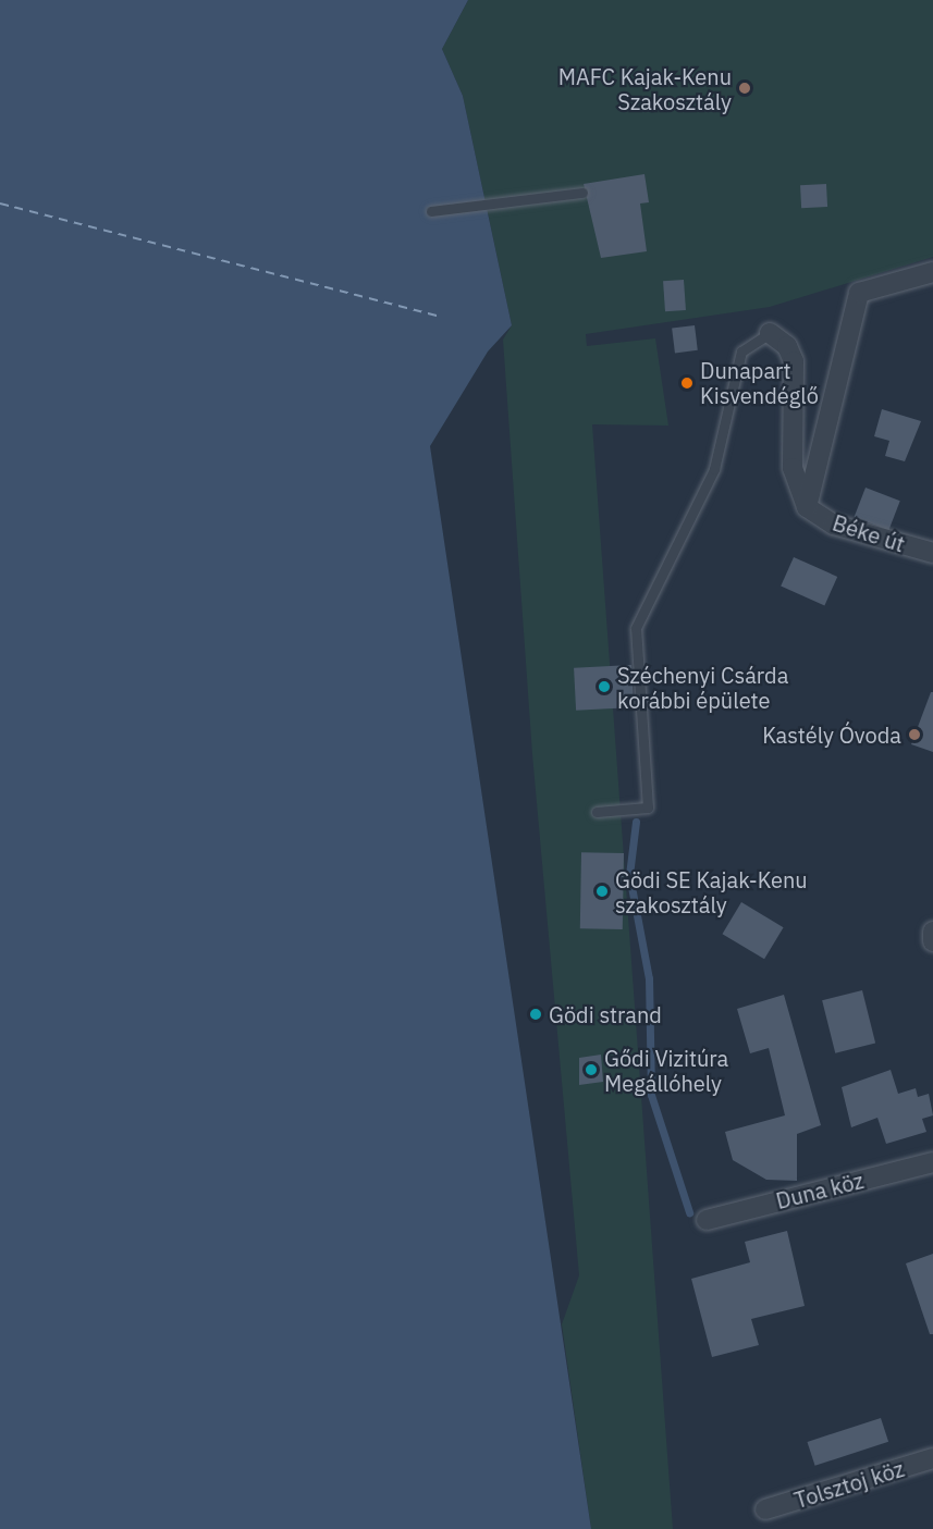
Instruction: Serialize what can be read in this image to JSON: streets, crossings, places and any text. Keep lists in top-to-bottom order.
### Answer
{
  "streets": {
    "street": ["Béke út", "Duna köz", "Tolsztoj köz"]
  },
  "places": [
    "MAFC Kajak-Kenu Szakosztály",
    "Dunapart Kisvendéglő",
    "Széchenyi Csárda korábbi épülete",
    "Kastély Óvoda",
    "Gödi SE Kajak-Kenu szakosztály",
    "Gödi strand",
    "Gődi Vizitúra Megállóhely"
  ]
}
